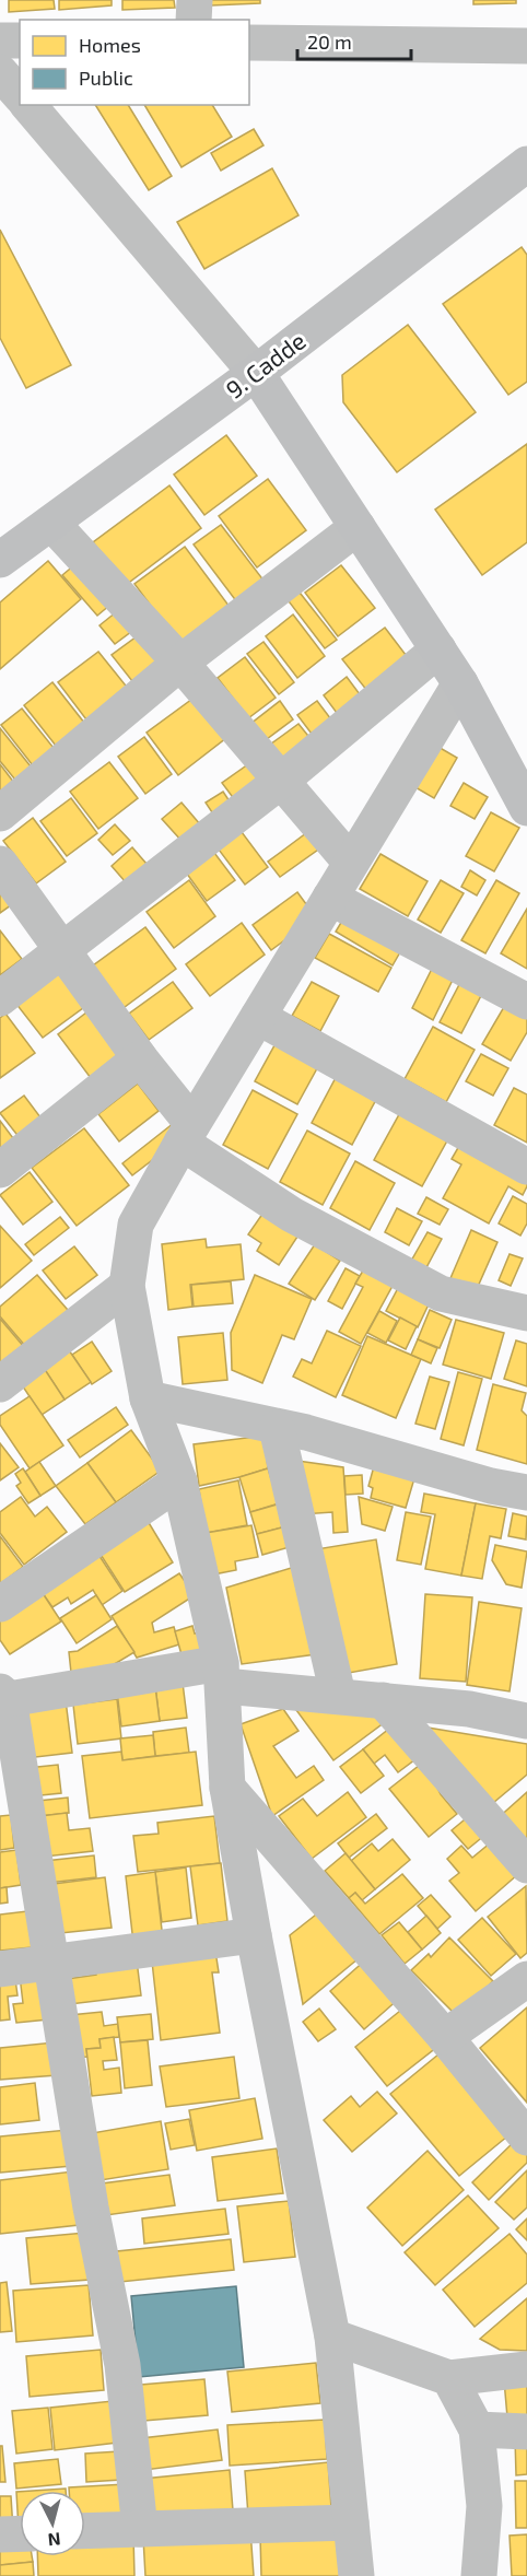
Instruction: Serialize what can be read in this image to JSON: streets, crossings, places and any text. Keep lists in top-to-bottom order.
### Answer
{
  "streets": {
    "street": ["9. Cadde"]
  },
  "legend": ["Homes", "Public"],
  "scale_bar": "20 m",
  "north": "bottom"
}
